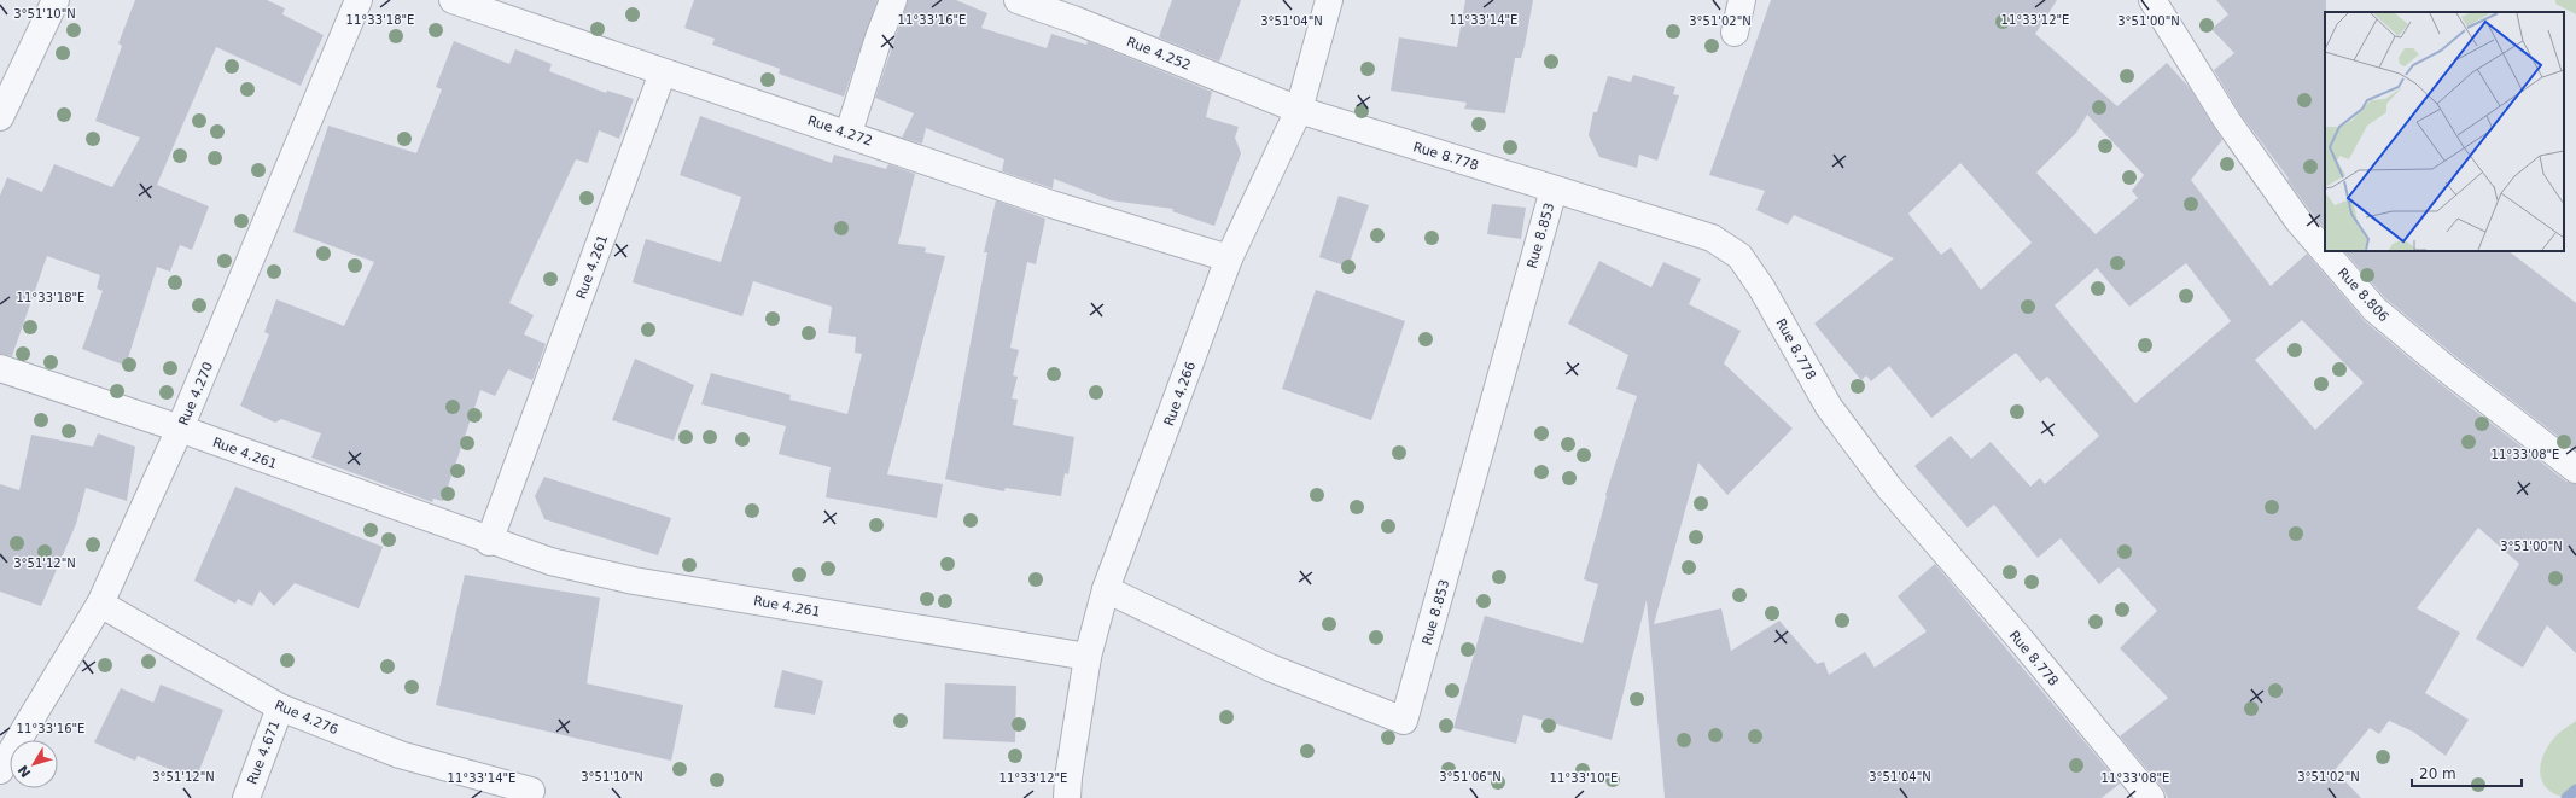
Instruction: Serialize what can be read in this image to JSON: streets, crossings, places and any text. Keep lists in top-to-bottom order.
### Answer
{
  "streets": {
    "street": [
      "Rue 4.252",
      "Rue 4.272",
      "Rue 8.778",
      "Rue 8.853",
      "Rue 4.261",
      "Rue 8.806",
      "Rue 4.270",
      "Rue 4.266",
      "Rue 4.276",
      "Rue 4.671"
    ]
  },
  "crossings": [
    ["Rue 4.252", "Rue 8.778"],
    ["Rue 4.252", "Rue 4.266"],
    ["Rue 4.272", "Rue 4.261"],
    ["Rue 4.272", "Rue 4.266"],
    ["Rue 8.778", "Rue 8.853"],
    ["Rue 8.778", "Rue 4.266"],
    ["Rue 8.853", "Rue 4.266"],
    ["Rue 4.261", "Rue 4.270"],
    ["Rue 4.261", "Rue 4.266"],
    ["Rue 4.270", "Rue 4.276"],
    ["Rue 4.276", "Rue 4.671"]
  ],
  "scale_bar": "20 m",
  "north": "bottom left",
  "coordinates": [
    "3°51'10\"N",
    "11°33'18\"E",
    "11°33'16\"E",
    "11°33'14\"E",
    "11°33'12\"E",
    "3°51'04\"N",
    "3°51'02\"N",
    "3°51'00\"N",
    "11°33'08\"E",
    "3°51'12\"N",
    "3°51'06\"N",
    "11°33'10\"E"
  ]
}
